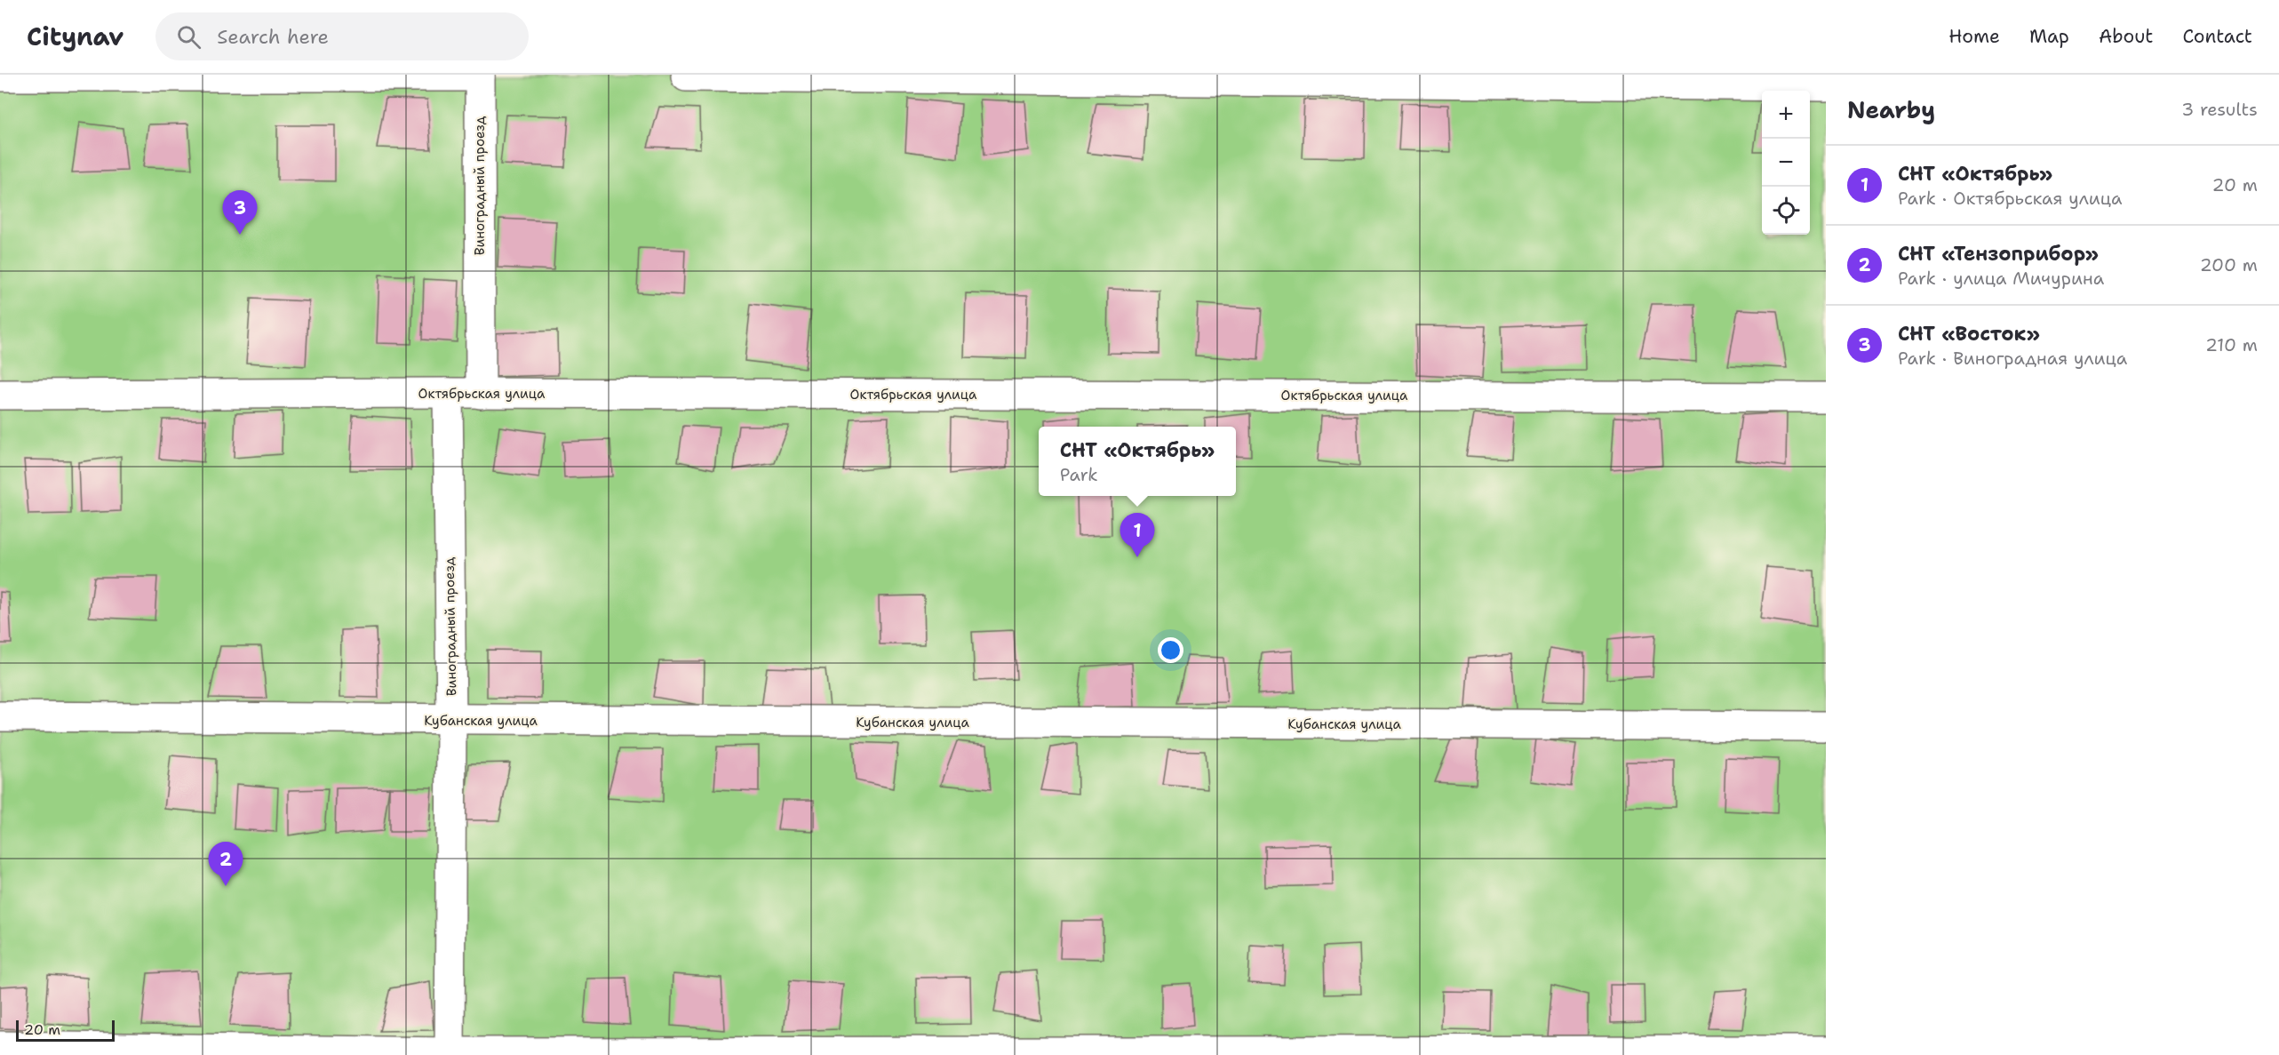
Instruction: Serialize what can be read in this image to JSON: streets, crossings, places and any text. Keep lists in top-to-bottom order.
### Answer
{
  "streets": {
    "street": ["Виноградный проезд", "Октябрьская улица", "Кубанская улица"]
  },
  "crossings": [
    ["Виноградный проезд", "Октябрьская улица"],
    ["Виноградный проезд", "Кубанская улица"]
  ],
  "scale_bar": "20 m",
  "page": {
    "header": "Citynav",
    "search": "Search here",
    "nav": [
      "Home",
      "Map",
      "About",
      "Contact"
    ],
    "heading": ["Nearby", "3 results"],
    "map_buttons": ["+", "−"],
    "list": [
      {
        "mark": "1",
        "name": "СНТ «Октябрь»",
        "note": "Park · Октябрьская улица",
        "value": "20 m"
      },
      {
        "mark": "2",
        "name": "СНТ «Тензоприбор»",
        "note": "Park · улица Мичурина",
        "value": "200 m"
      },
      {
        "mark": "3",
        "name": "СНТ «Восток»",
        "note": "Park · Виноградная улица",
        "value": "210 m"
      }
    ],
    "pins": ["3", "1", "2"],
    "popup": ["СНТ «Октябрь»", "Park"],
    "scale": "20 m"
  }
}
